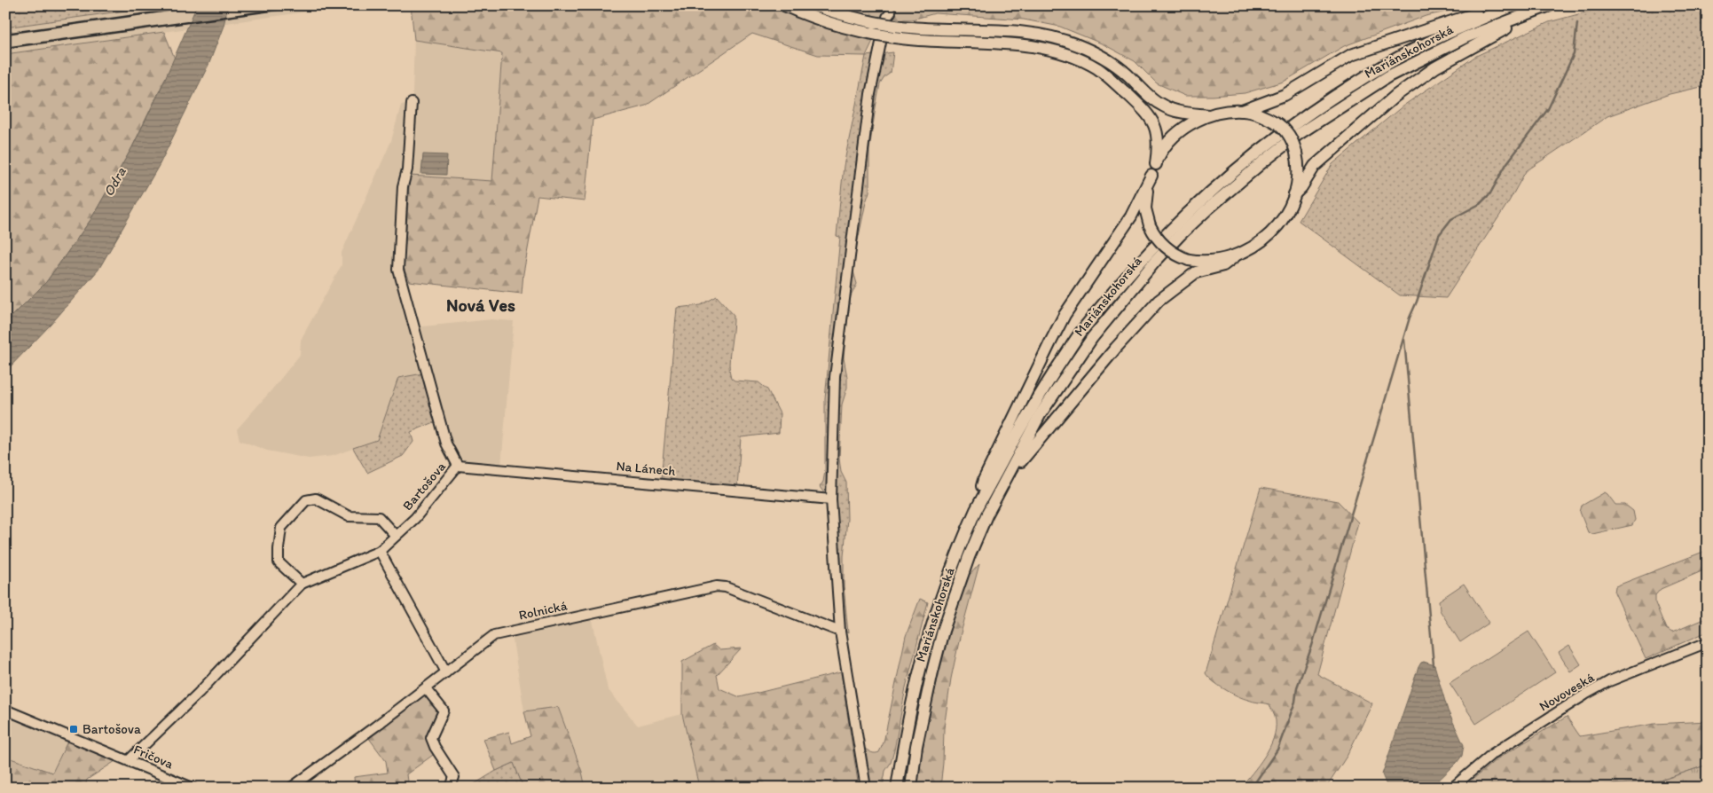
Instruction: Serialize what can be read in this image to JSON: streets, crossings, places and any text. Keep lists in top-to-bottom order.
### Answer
{
  "streets": {
    "main road": ["Mariánskohorská"],
    "street": [
      "Na Lánech",
      "Bartošova",
      "Rolnická",
      "Novoveská",
      "Fričova"
    ]
  },
  "crossings": [
    ["Na Lánech", "Bartošova"],
    ["Bartošova", "Fričova"]
  ],
  "districts": ["Nová Ves"],
  "water": ["Odra"],
  "places": {
    "transit": ["Bartošova"]
  }
}
